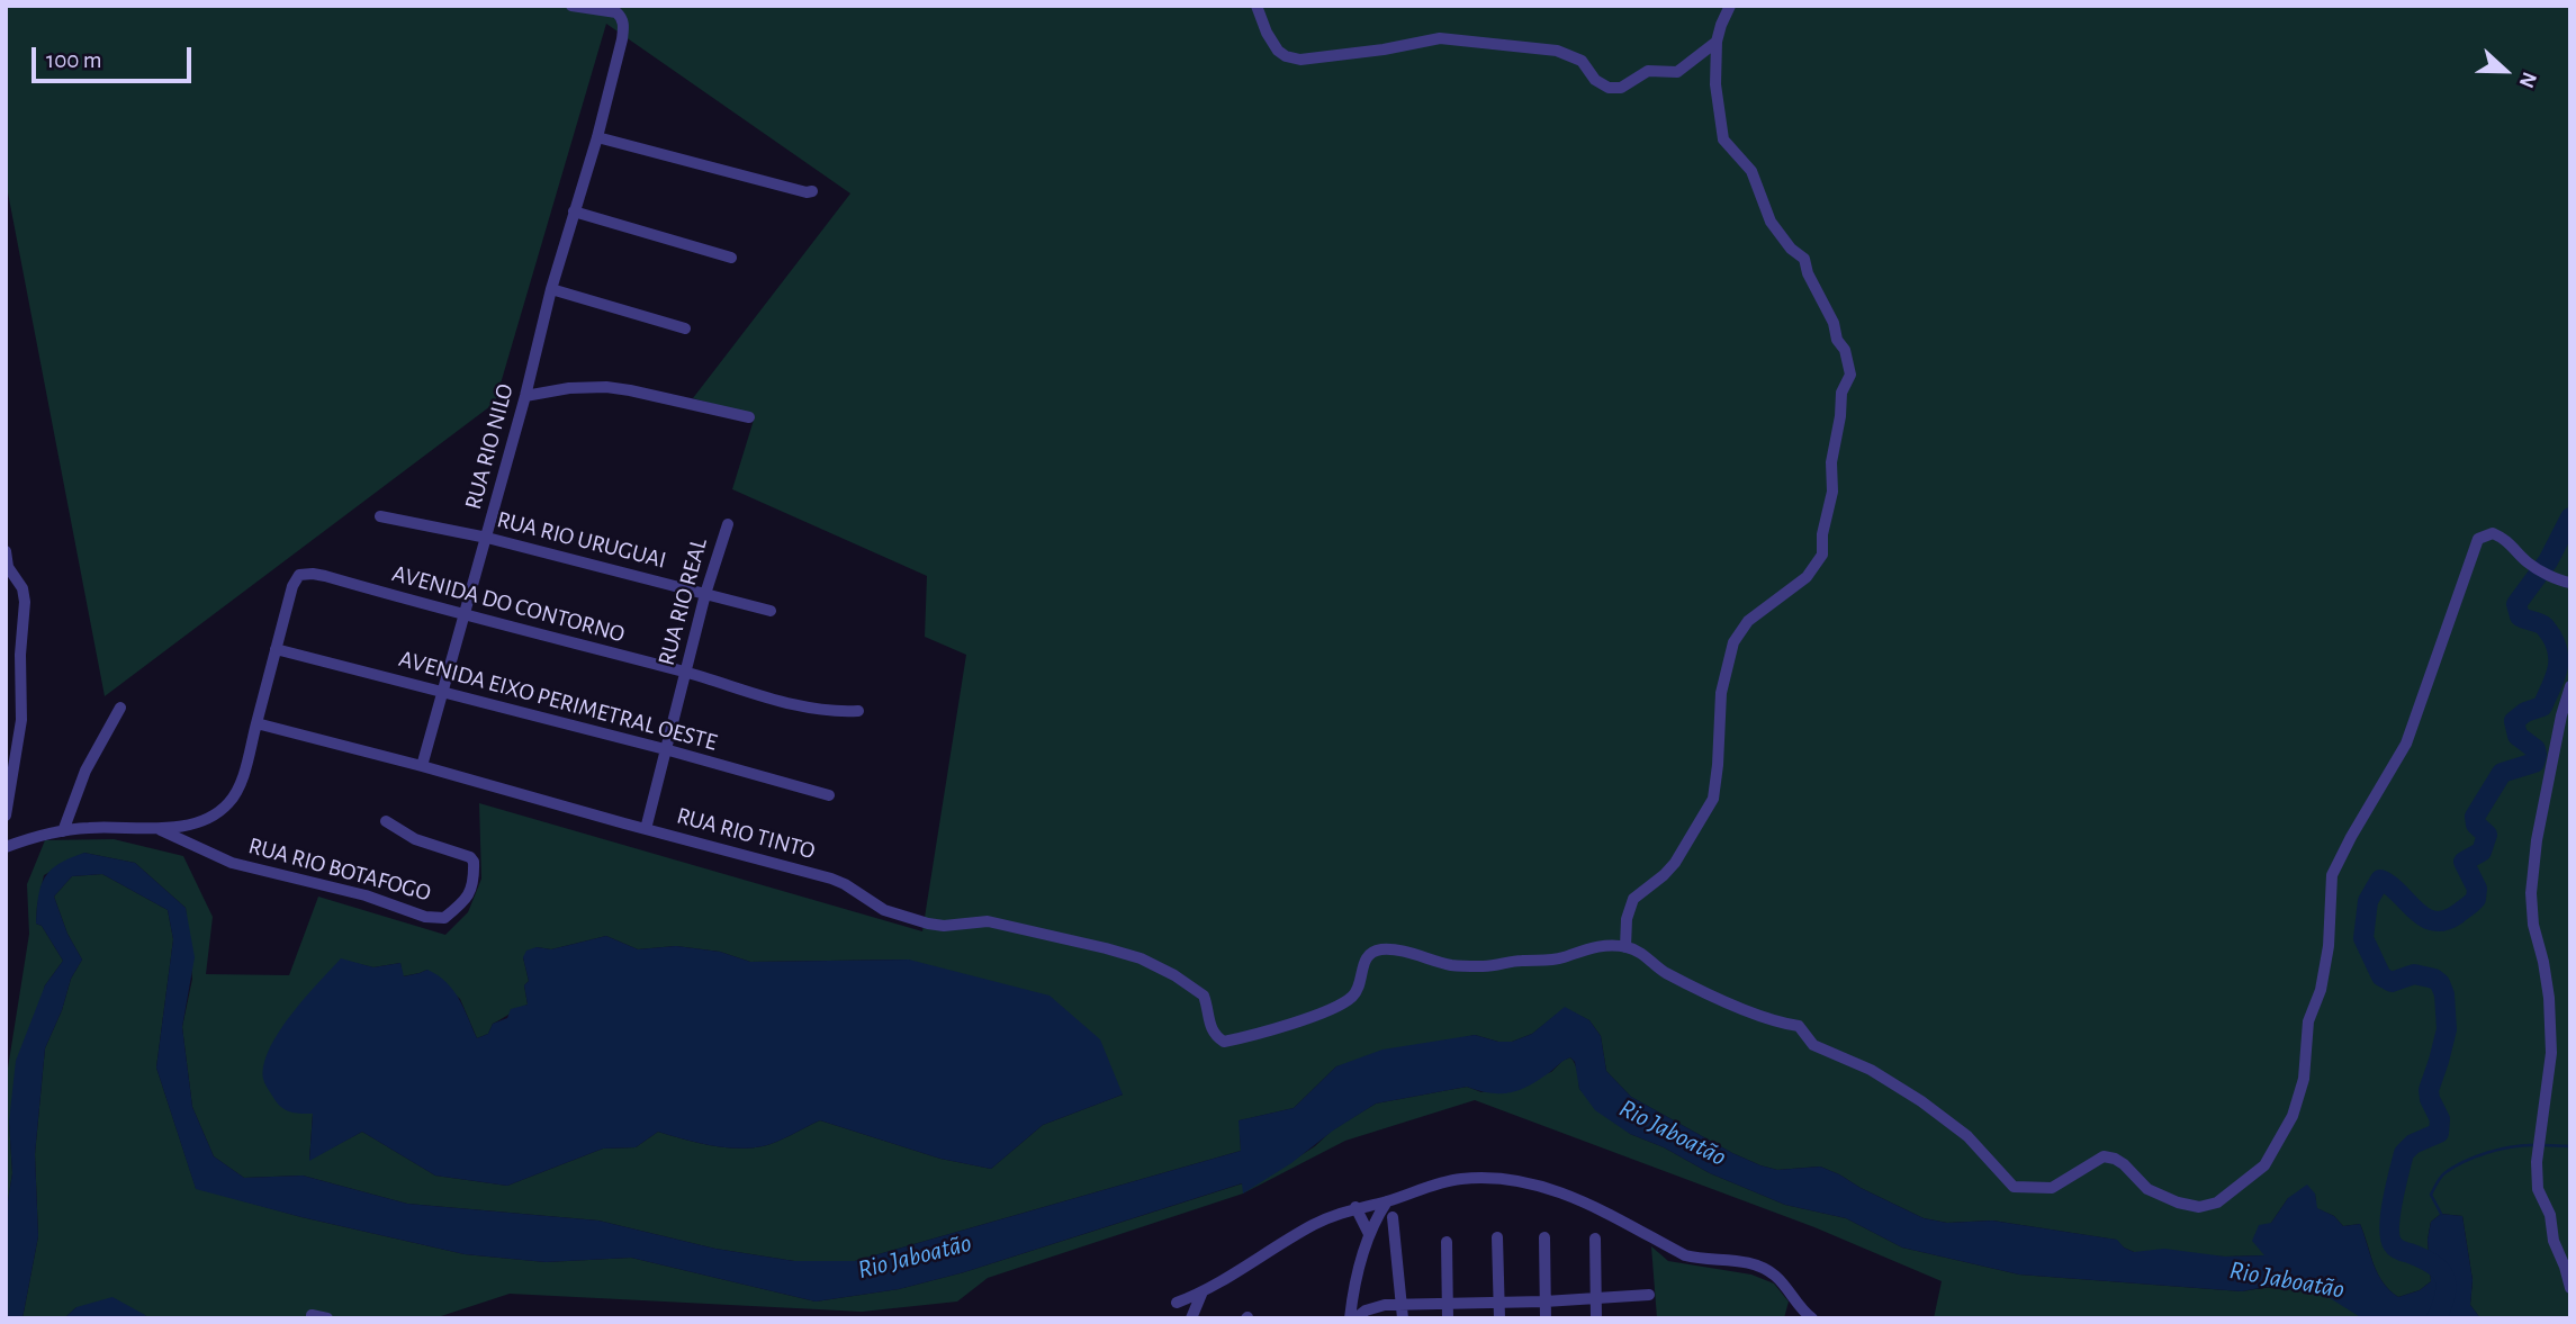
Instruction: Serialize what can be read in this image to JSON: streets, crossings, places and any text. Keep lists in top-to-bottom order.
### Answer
{
  "streets": {
    "street": [
      "RUA RIO NILO",
      "RUA RIO URUGUAI",
      "RUA RIO REAL",
      "AVENIDA DO CONTORNO",
      "AVENIDA EIXO PERIMETRAL OESTE",
      "RUA RIO TINTO",
      "RUA RIO BOTAFOGO"
    ]
  },
  "crossings": [
    ["RUA RIO NILO", "RUA RIO URUGUAI"],
    ["RUA RIO NILO", "AVENIDA DO CONTORNO"],
    ["RUA RIO NILO", "AVENIDA EIXO PERIMETRAL OESTE"],
    ["RUA RIO NILO", "RUA RIO TINTO"],
    ["RUA RIO URUGUAI", "RUA RIO REAL"],
    ["RUA RIO REAL", "AVENIDA DO CONTORNO"],
    ["RUA RIO REAL", "AVENIDA EIXO PERIMETRAL OESTE"],
    ["RUA RIO REAL", "RUA RIO TINTO"],
    ["AVENIDA DO CONTORNO", "AVENIDA EIXO PERIMETRAL OESTE"],
    ["AVENIDA DO CONTORNO", "RUA RIO TINTO"]
  ],
  "water": ["Rio Jaboatão"],
  "scale_bar": "100 m",
  "north": "right"
}
